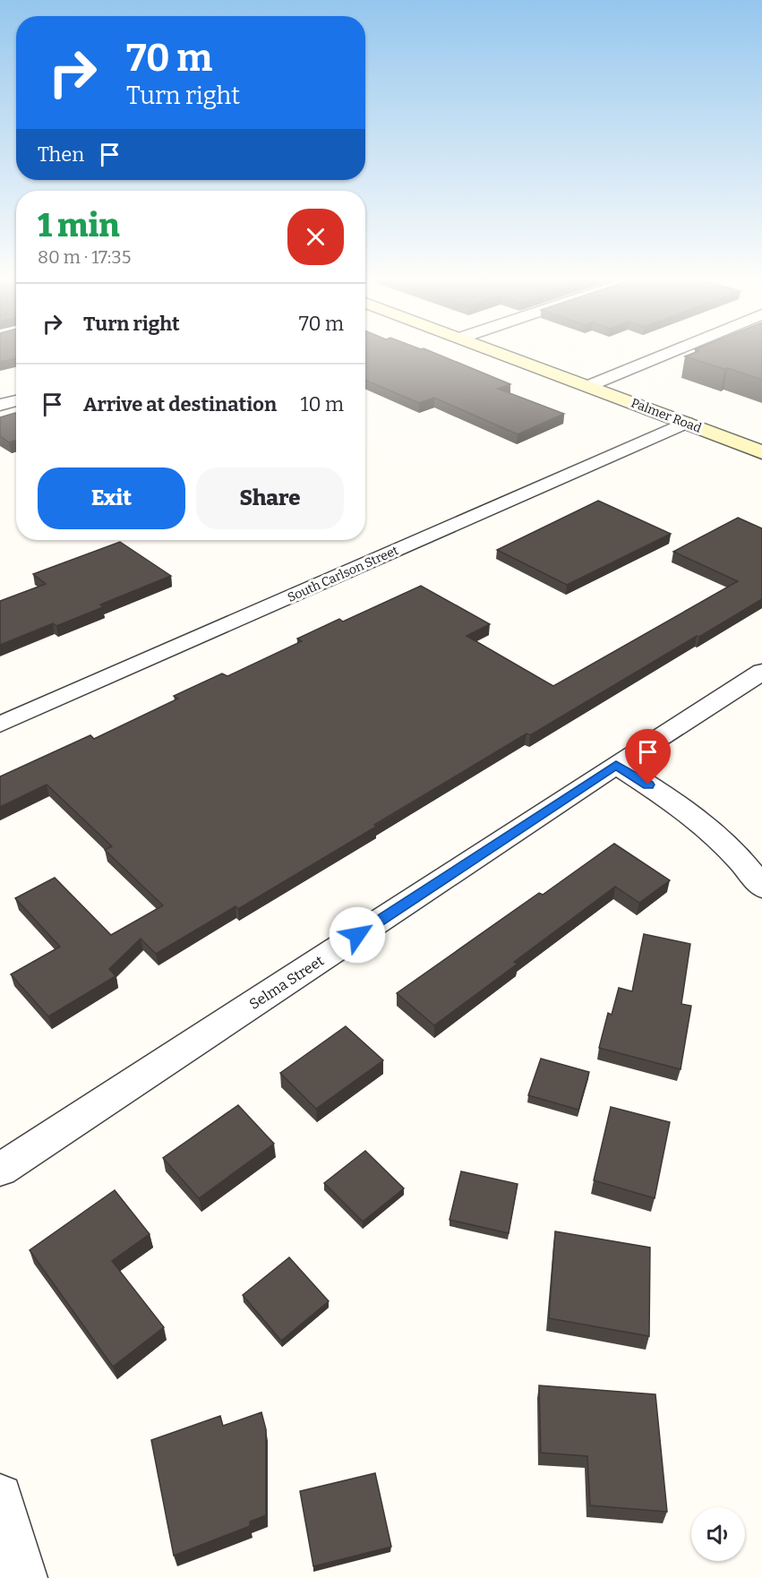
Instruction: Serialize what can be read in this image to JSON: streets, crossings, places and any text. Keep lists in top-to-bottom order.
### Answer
{
  "streets": {
    "street": ["Palmer Road", "South Carlson Street", "Selma Street"]
  },
  "crossings": [
    ["Palmer Road", "South Carlson Street"]
  ],
  "page": {
    "turn": ["70 m", "Turn right"],
    "then": "Then",
    "heading": ["1 min", "80 m · 17:35"],
    "list": [
      {
        "name": "Turn right",
        "value": "70 m"
      },
      {
        "name": "Arrive at destination",
        "value": "10 m"
      }
    ],
    "buttons": ["Exit", "Share"]
  }
}
